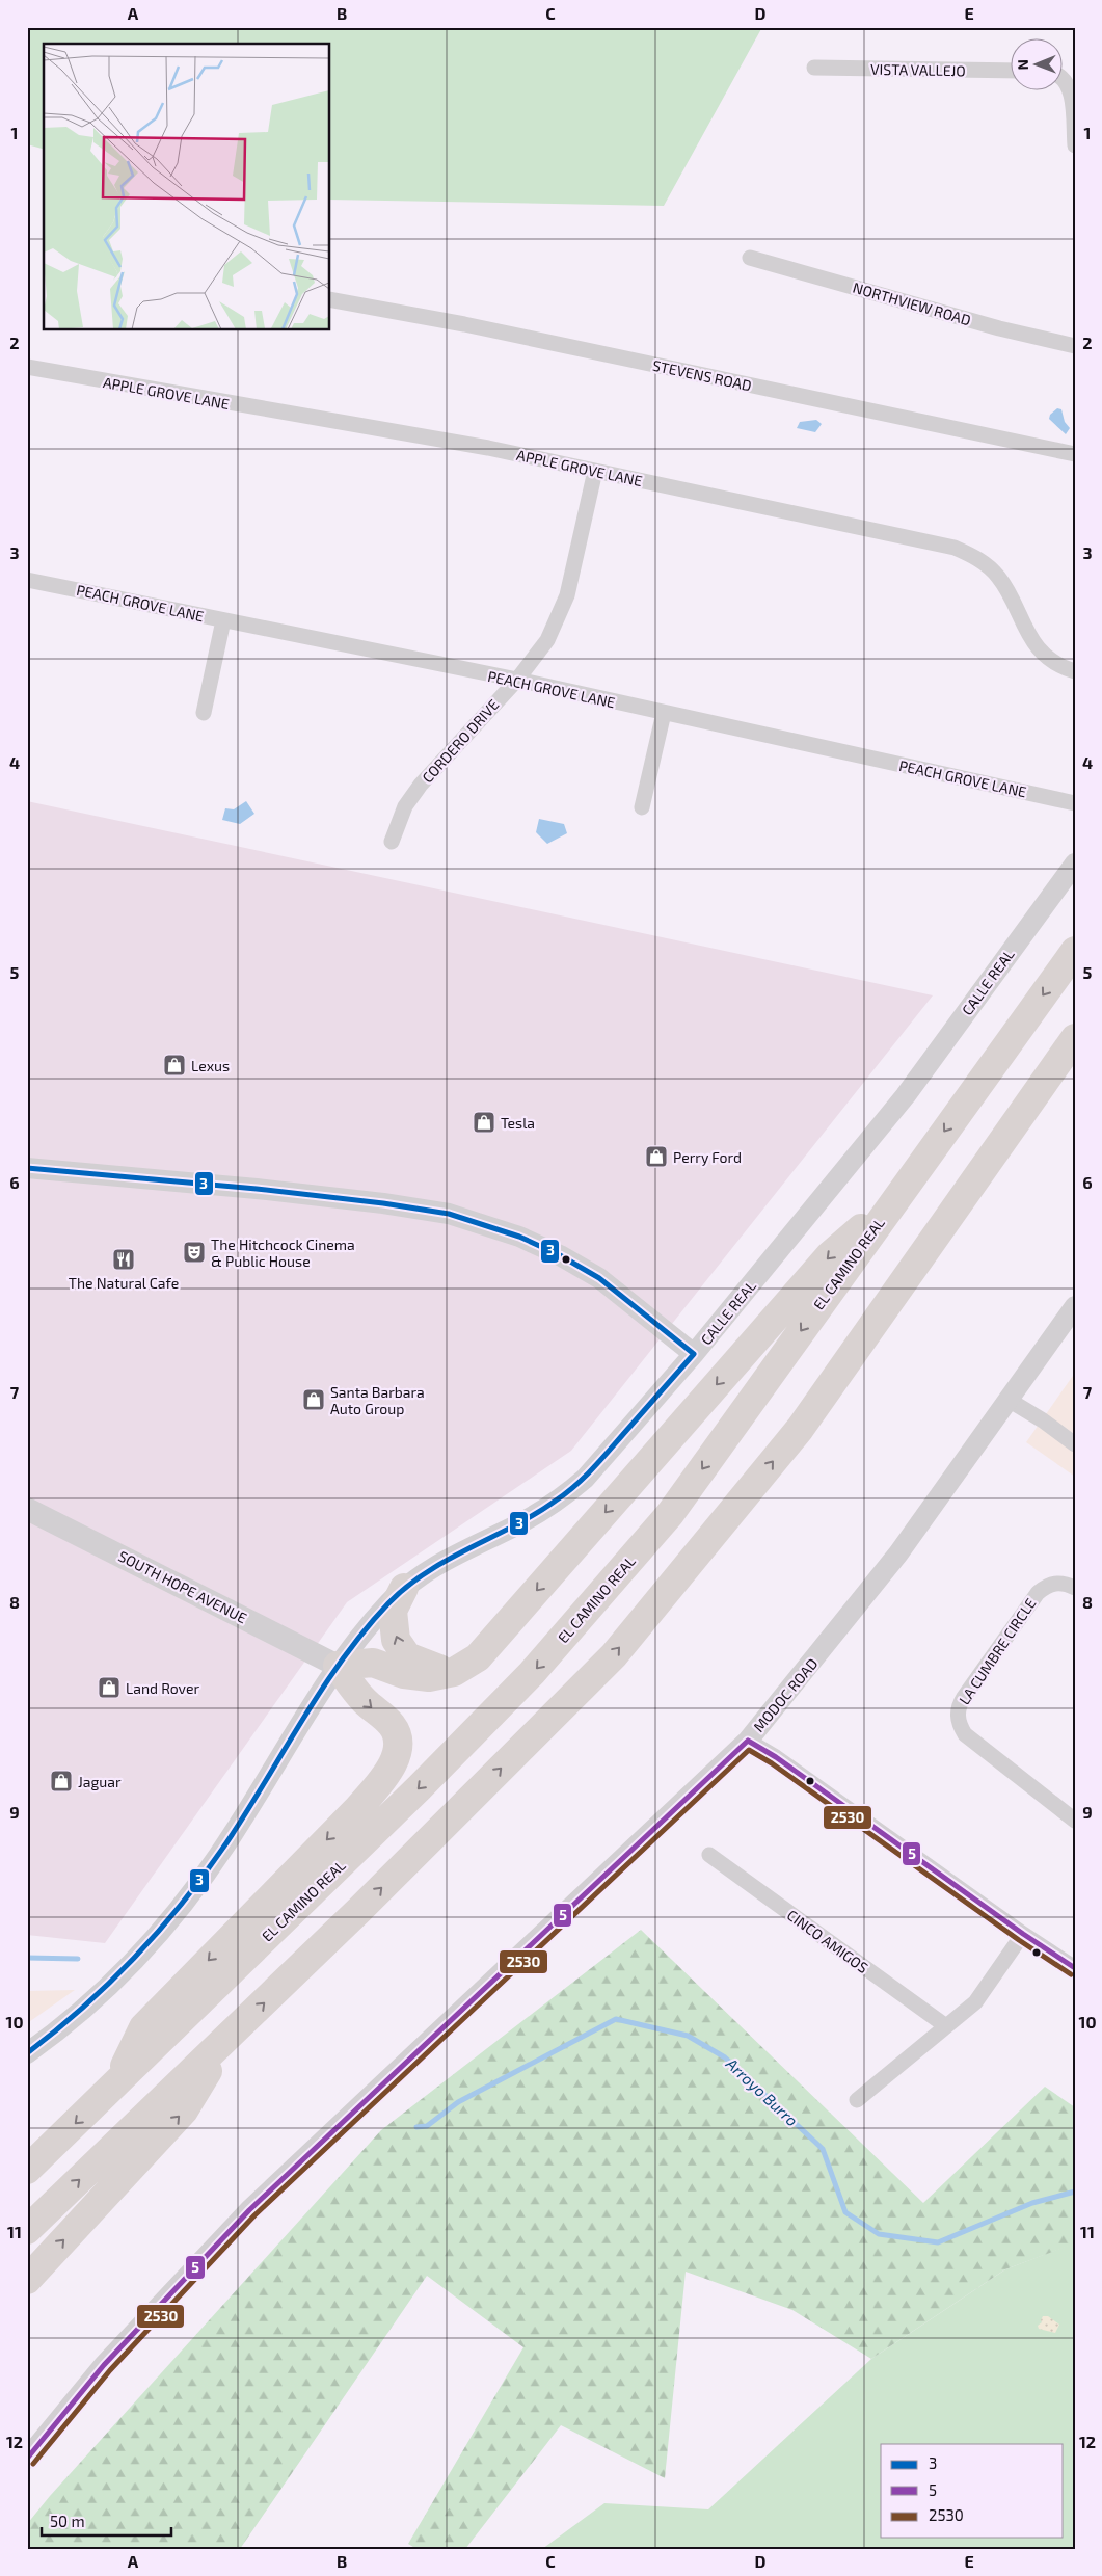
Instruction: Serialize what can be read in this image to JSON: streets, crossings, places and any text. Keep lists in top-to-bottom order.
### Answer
{
  "streets": {
    "highway": ["EL CAMINO REAL"],
    "main road": ["SOUTH HOPE AVENUE"],
    "street": [
      "VISTA VALLEJO",
      "NORTHVIEW ROAD",
      "STEVENS ROAD",
      "APPLE GROVE LANE",
      "PEACH GROVE LANE",
      "CORDERO DRIVE",
      "CALLE REAL",
      "LA CUMBRE CIRCLE",
      "MODOC ROAD",
      "CINCO AMIGOS"
    ]
  },
  "crossings": [
    ["APPLE GROVE LANE", "CORDERO DRIVE"],
    ["PEACH GROVE LANE", "CORDERO DRIVE"],
    ["CALLE REAL", "SOUTH HOPE AVENUE"]
  ],
  "water": ["Arroyo Burro"],
  "places": {
    "shop": [
      "Lexus",
      "Tesla",
      "Perry Ford",
      "Santa Barbara Auto Group",
      "Land Rover",
      "Jaguar"
    ],
    "theatre": ["The Hitchcock Cinema & Public House"],
    "restaurant": ["The Natural Cafe"]
  },
  "lines": ["transit line 3", "transit line 5", "transit line 2530"],
  "legend": ["3", "5", "2530"],
  "scale_bar": "50 m",
  "north": "left",
  "grid": {
    "columns": [
      "A",
      "B",
      "C",
      "D",
      "E"
    ],
    "rows": [
      "1",
      "2",
      "3",
      "4",
      "5",
      "6",
      "7",
      "8",
      "9",
      "10",
      "11",
      "12"
    ]
  }
}
